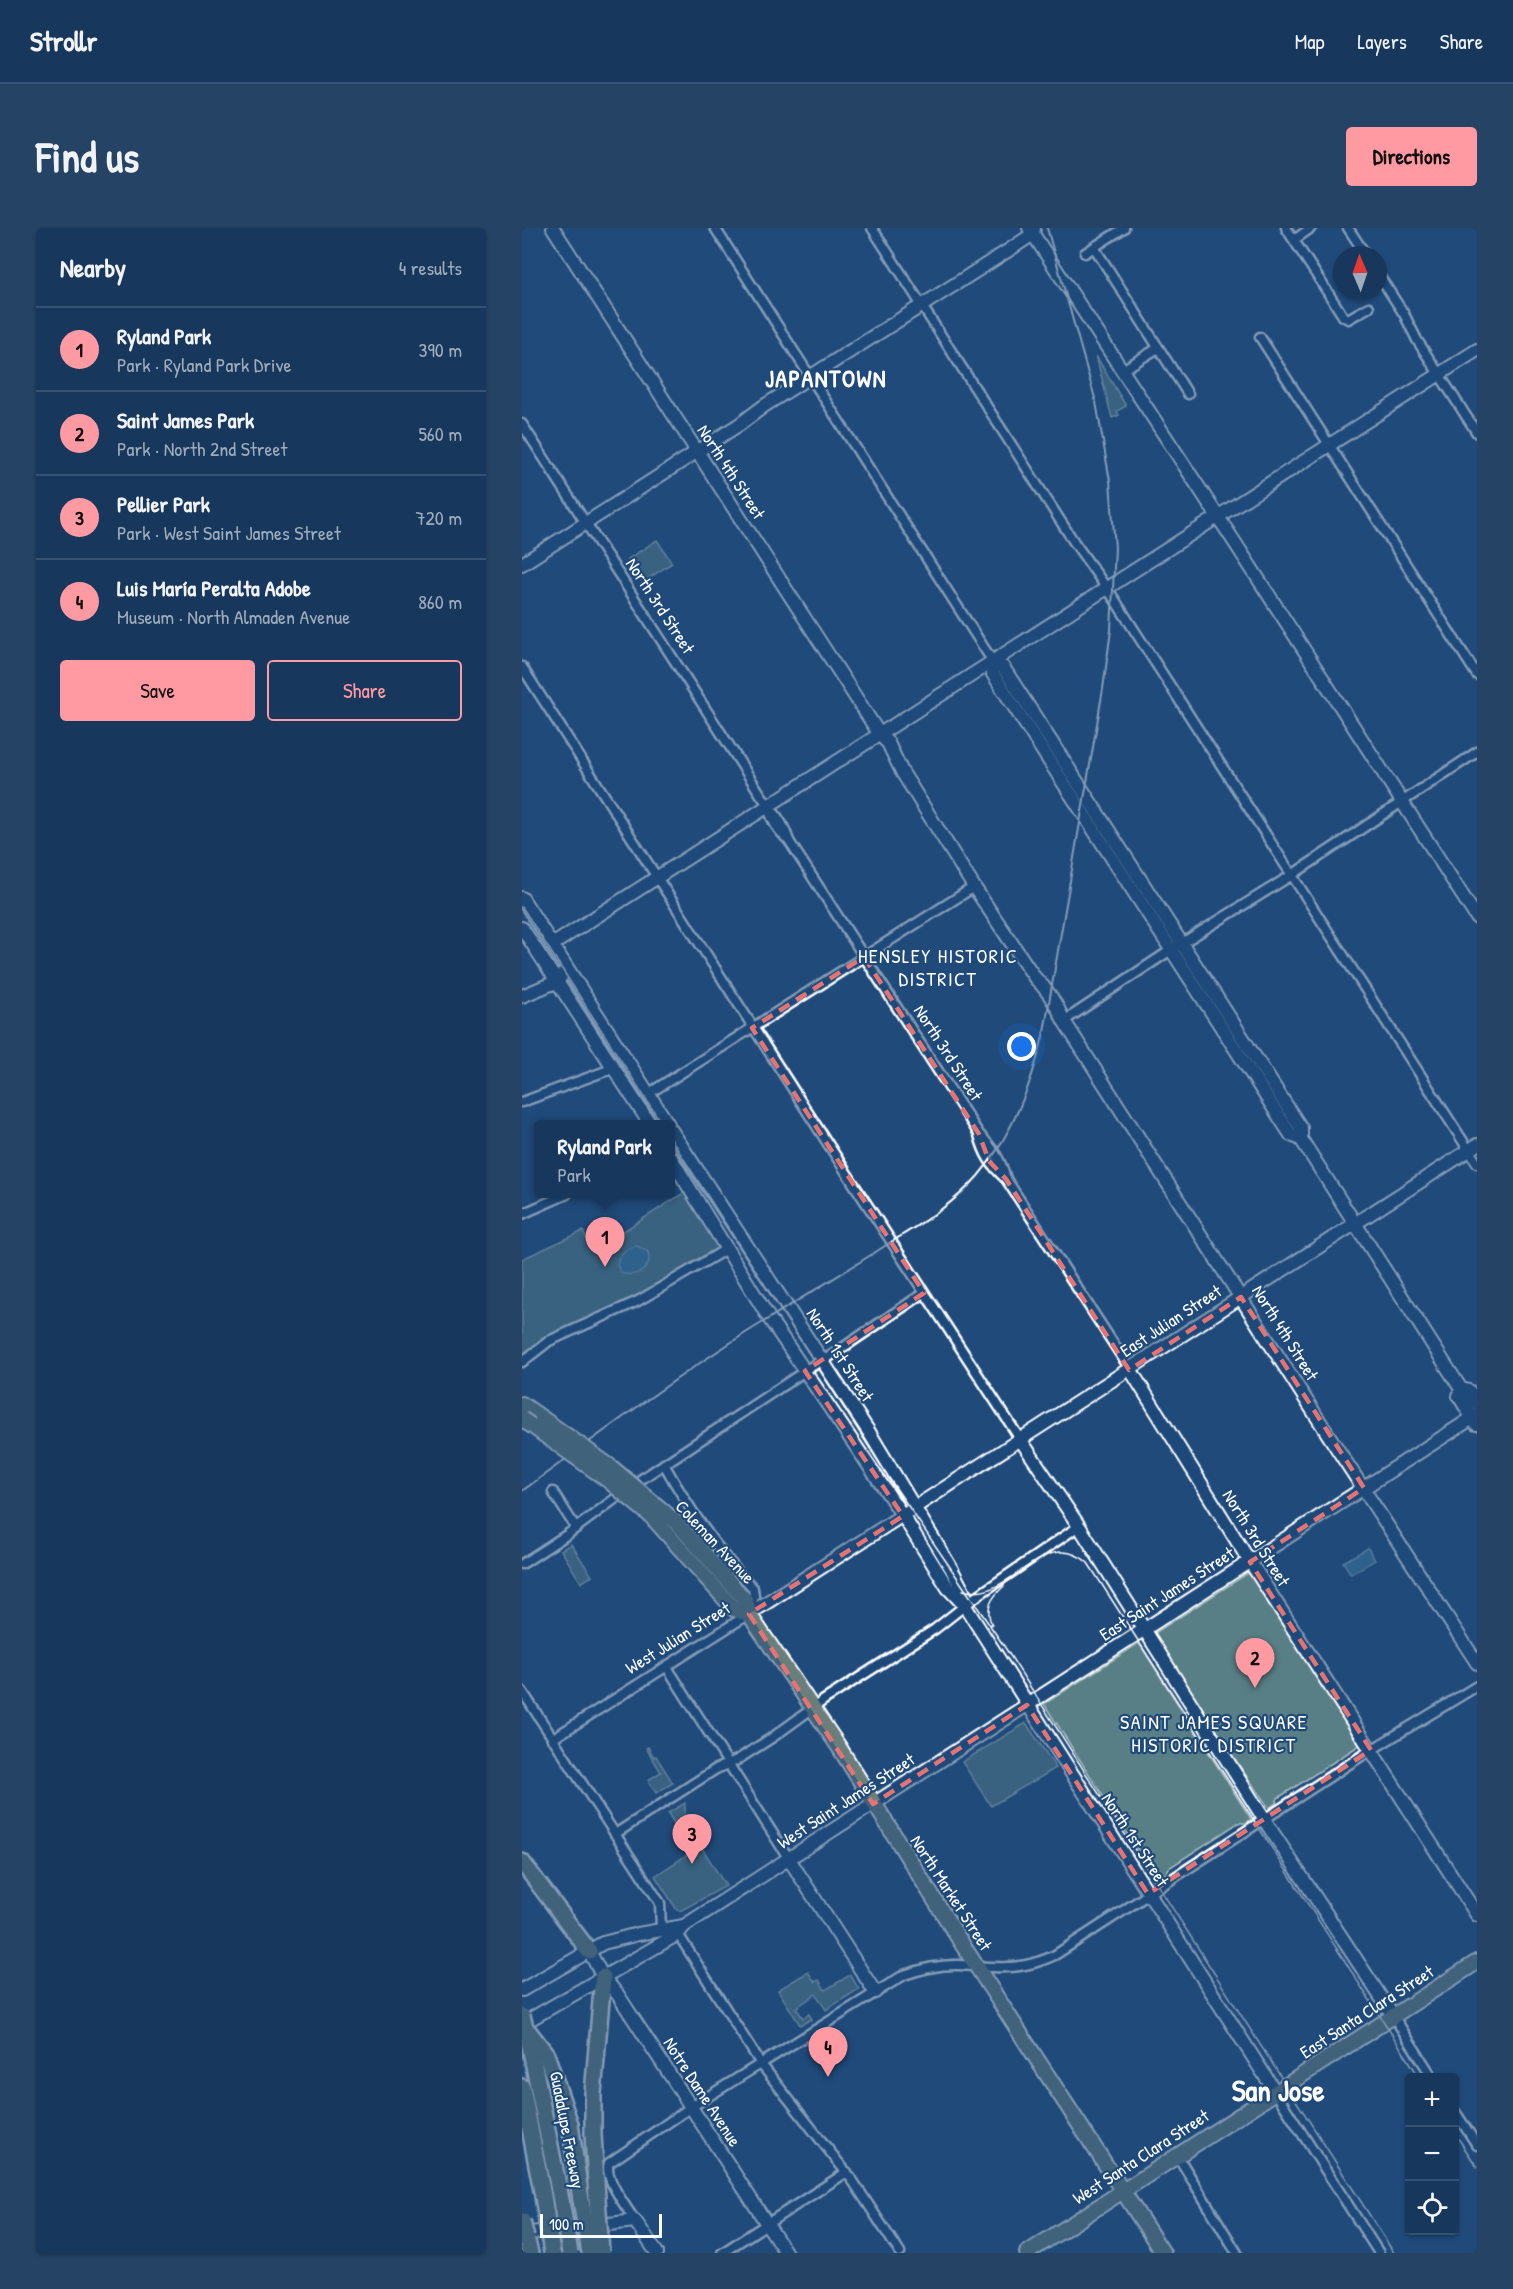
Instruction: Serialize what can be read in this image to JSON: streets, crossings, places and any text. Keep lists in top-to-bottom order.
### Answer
{
  "streets": {
    "highway": ["Guadalupe Freeway"],
    "main road": [
      "North 4th Street",
      "North 3rd Street",
      "East Julian Street",
      "North 1st Street",
      "Coleman Avenue",
      "East Saint James Street",
      "West Julian Street",
      "West Saint James Street",
      "North Market Street",
      "East Santa Clara Street",
      "Notre Dame Avenue",
      "West Santa Clara Street"
    ]
  },
  "crossings": [
    ["North 4th Street", "East Julian Street"],
    ["North 4th Street", "East Saint James Street"],
    ["North 3rd Street", "East Julian Street"],
    ["North 3rd Street", "East Saint James Street"],
    ["East Julian Street", "North 1st Street"],
    ["East Julian Street", "West Julian Street"],
    ["North 1st Street", "East Saint James Street"],
    ["North 1st Street", "West Julian Street"],
    ["North 1st Street", "West Saint James Street"],
    ["North 1st Street", "East Santa Clara Street"],
    ["North 1st Street", "West Santa Clara Street"],
    ["Coleman Avenue", "West Julian Street"],
    ["Coleman Avenue", "North Market Street"],
    ["East Saint James Street", "West Saint James Street"],
    ["West Julian Street", "North Market Street"],
    ["West Saint James Street", "North Market Street"],
    ["West Saint James Street", "Notre Dame Avenue"],
    ["North Market Street", "West Santa Clara Street"],
    ["East Santa Clara Street", "West Santa Clara Street"]
  ],
  "districts": [
    "JAPANTOWN",
    "HENSLEY HISTORIC DISTRICT",
    "SAINT JAMES SQUARE HISTORIC DISTRICT",
    "San Jose"
  ],
  "scale_bar": "100 m",
  "north": "top",
  "page": {
    "header": "Strollr",
    "nav": ["Map", "Layers", "Share"],
    "buttons": [
      "Directions",
      ["Save", "Share"]
    ],
    "title": "Find us",
    "heading": ["Nearby", "4 results"],
    "list": [
      {
        "mark": "1",
        "name": "Ryland Park",
        "note": "Park · Ryland Park Drive",
        "value": "390 m"
      },
      {
        "mark": "2",
        "name": "Saint James Park",
        "note": "Park · North 2nd Street",
        "value": "560 m"
      },
      {
        "mark": "3",
        "name": "Pellier Park",
        "note": "Park · West Saint James Street",
        "value": "720 m"
      },
      {
        "mark": "4",
        "name": "Luis María Peralta Adobe",
        "note": "Museum · North Almaden Avenue",
        "value": "860 m"
      }
    ],
    "popup": ["Ryland Park", "Park"],
    "pins": [
      "1",
      "2",
      "3",
      "4"
    ],
    "map_buttons": ["+", "−"],
    "scale": "100 m"
  }
}
